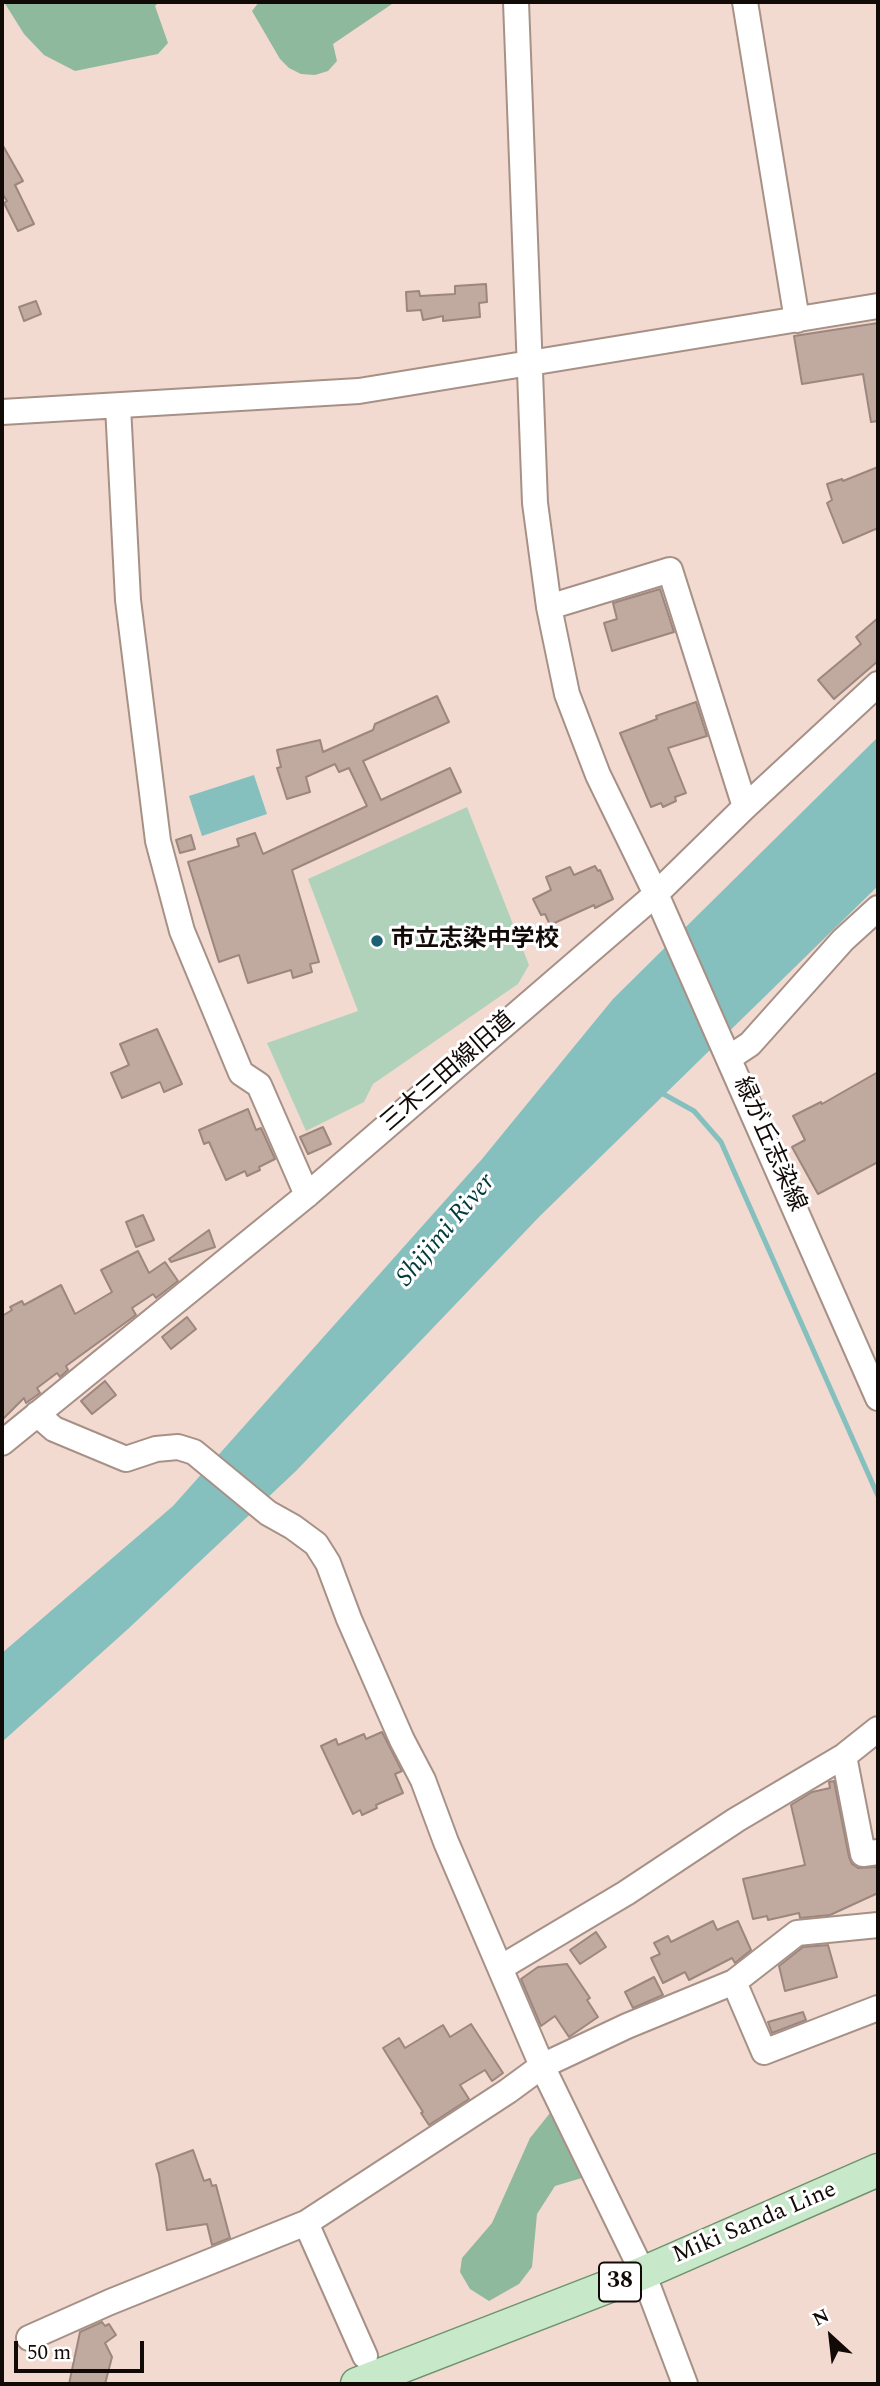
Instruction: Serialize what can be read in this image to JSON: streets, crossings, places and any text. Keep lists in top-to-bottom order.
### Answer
{
  "streets": {
    "main road": ["Miki Sanda Line", "38"],
    "street": ["三木三田線旧道", "緑が丘志染線"]
  },
  "crossings": [
    ["三木三田線旧道", "緑が丘志染線"]
  ],
  "water": ["Shijimi River"],
  "places": ["市立志染中学校"],
  "scale_bar": "50 m",
  "north": "top left"
}
